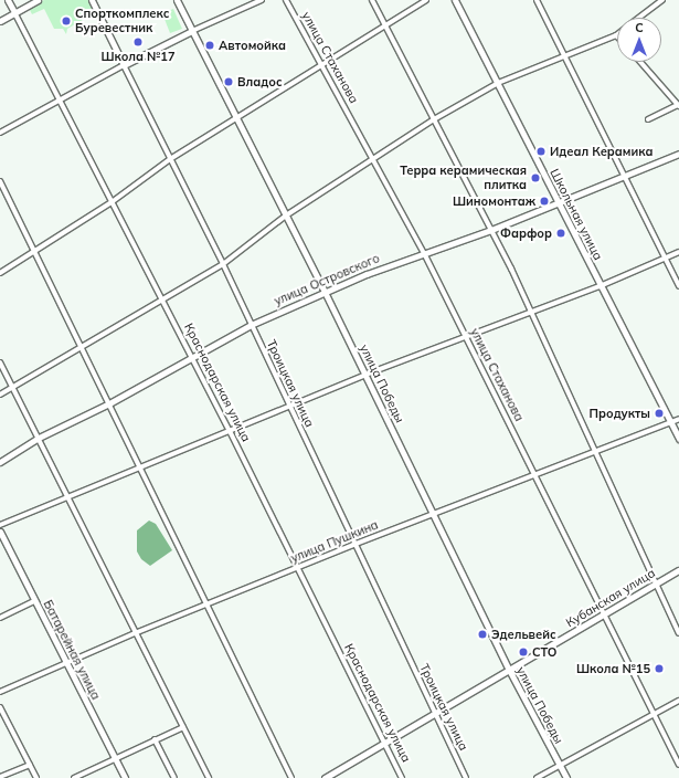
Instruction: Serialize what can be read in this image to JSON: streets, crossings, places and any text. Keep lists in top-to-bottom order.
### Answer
{
  "streets": {
    "street": [
      "улица Стаханова",
      "Школьная улица",
      "улица Островского",
      "Краснодарская улица",
      "Троицкая улица",
      "улица Победы",
      "улица Пушкина",
      "Кубанская улица",
      "Батарейная улица"
    ]
  },
  "crossings": [
    ["улица Стаханова", "улица Островского"],
    ["улица Стаханова", "улица Пушкина"],
    ["улица Стаханова", "Кубанская улица"],
    ["Школьная улица", "улица Островского"],
    ["Школьная улица", "улица Пушкина"],
    ["улица Островского", "Краснодарская улица"],
    ["улица Островского", "Троицкая улица"],
    ["улица Островского", "улица Победы"],
    ["Краснодарская улица", "улица Пушкина"],
    ["Краснодарская улица", "Кубанская улица"],
    ["Троицкая улица", "улица Пушкина"],
    ["Троицкая улица", "Кубанская улица"],
    ["улица Победы", "улица Пушкина"],
    ["улица Победы", "Кубанская улица"],
    ["улица Пушкина", "Батарейная улица"]
  ],
  "places": [
    "Cпорткомплекс Буревестник",
    "Школа №17",
    "Автомойка",
    "Владос",
    "Идеал Керамика",
    "Терра керамическая плитка",
    "Шиномонтаж",
    "Фарфор",
    "Продукты",
    "Эдельвейс",
    "СТО",
    "Школа №15"
  ],
  "north": "top"
}
